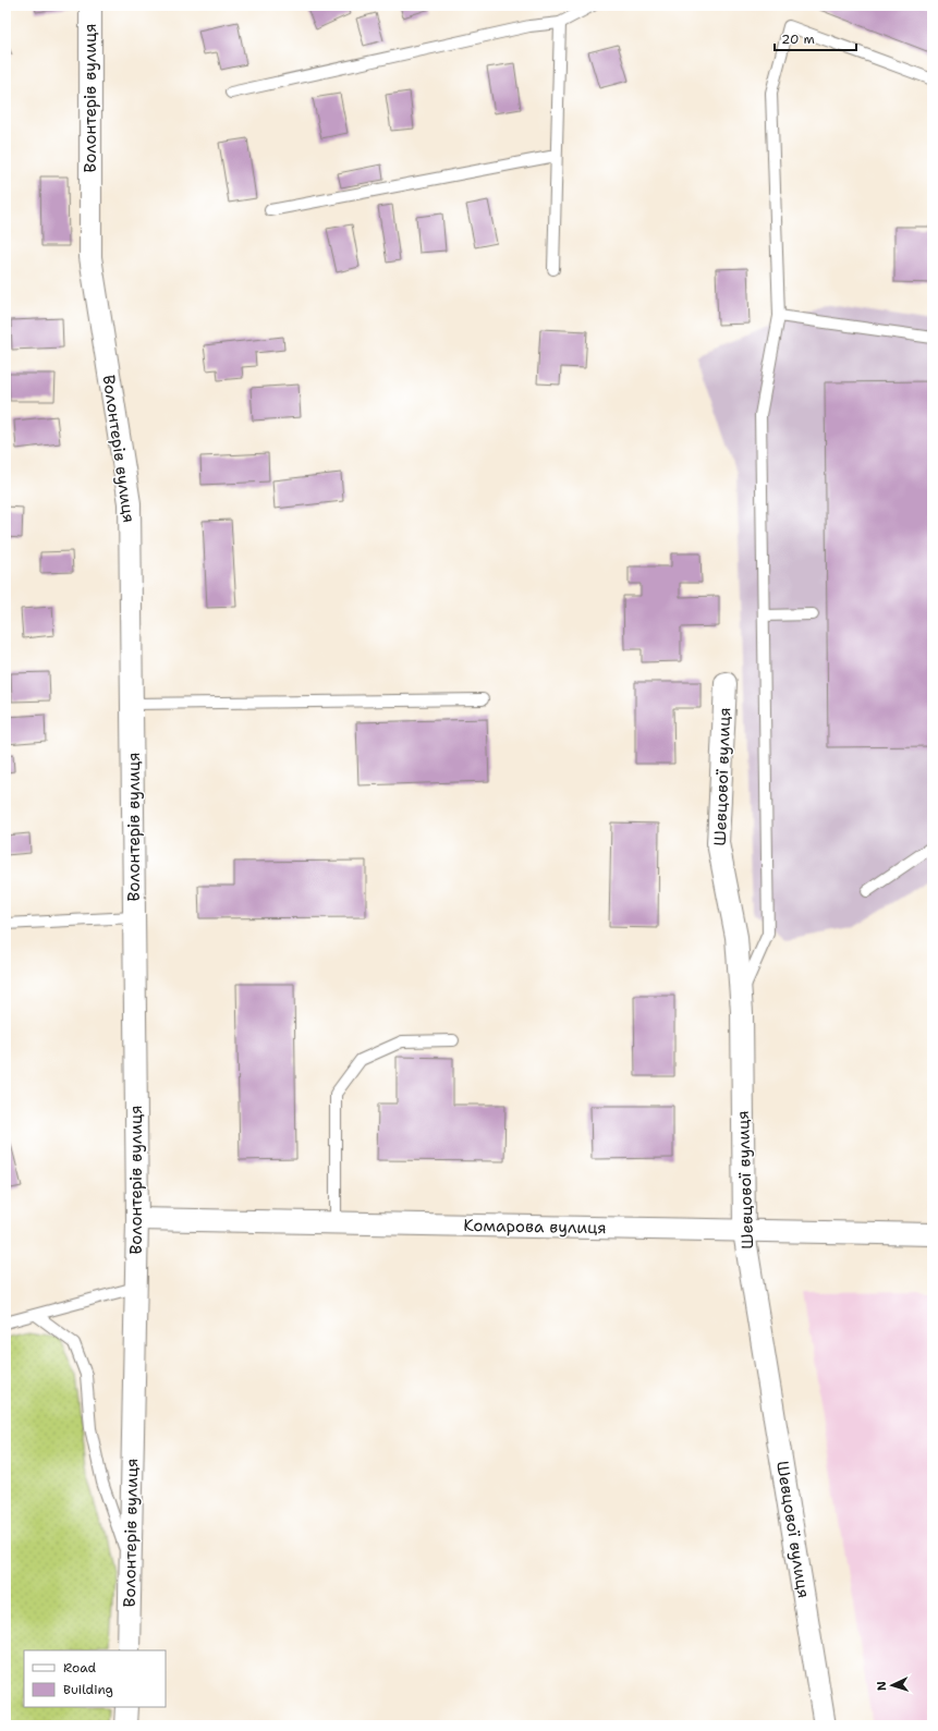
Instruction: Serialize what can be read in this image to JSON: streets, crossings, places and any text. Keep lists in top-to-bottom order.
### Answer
{
  "streets": {
    "street": ["Волонтерів вулиця", "Шевцової вулиця", "Комарова вулиця"]
  },
  "crossings": [
    ["Волонтерів вулиця", "Комарова вулиця"],
    ["Шевцової вулиця", "Комарова вулиця"]
  ],
  "legend": ["Road", "Building"],
  "scale_bar": "20 m",
  "north": "left"
}
